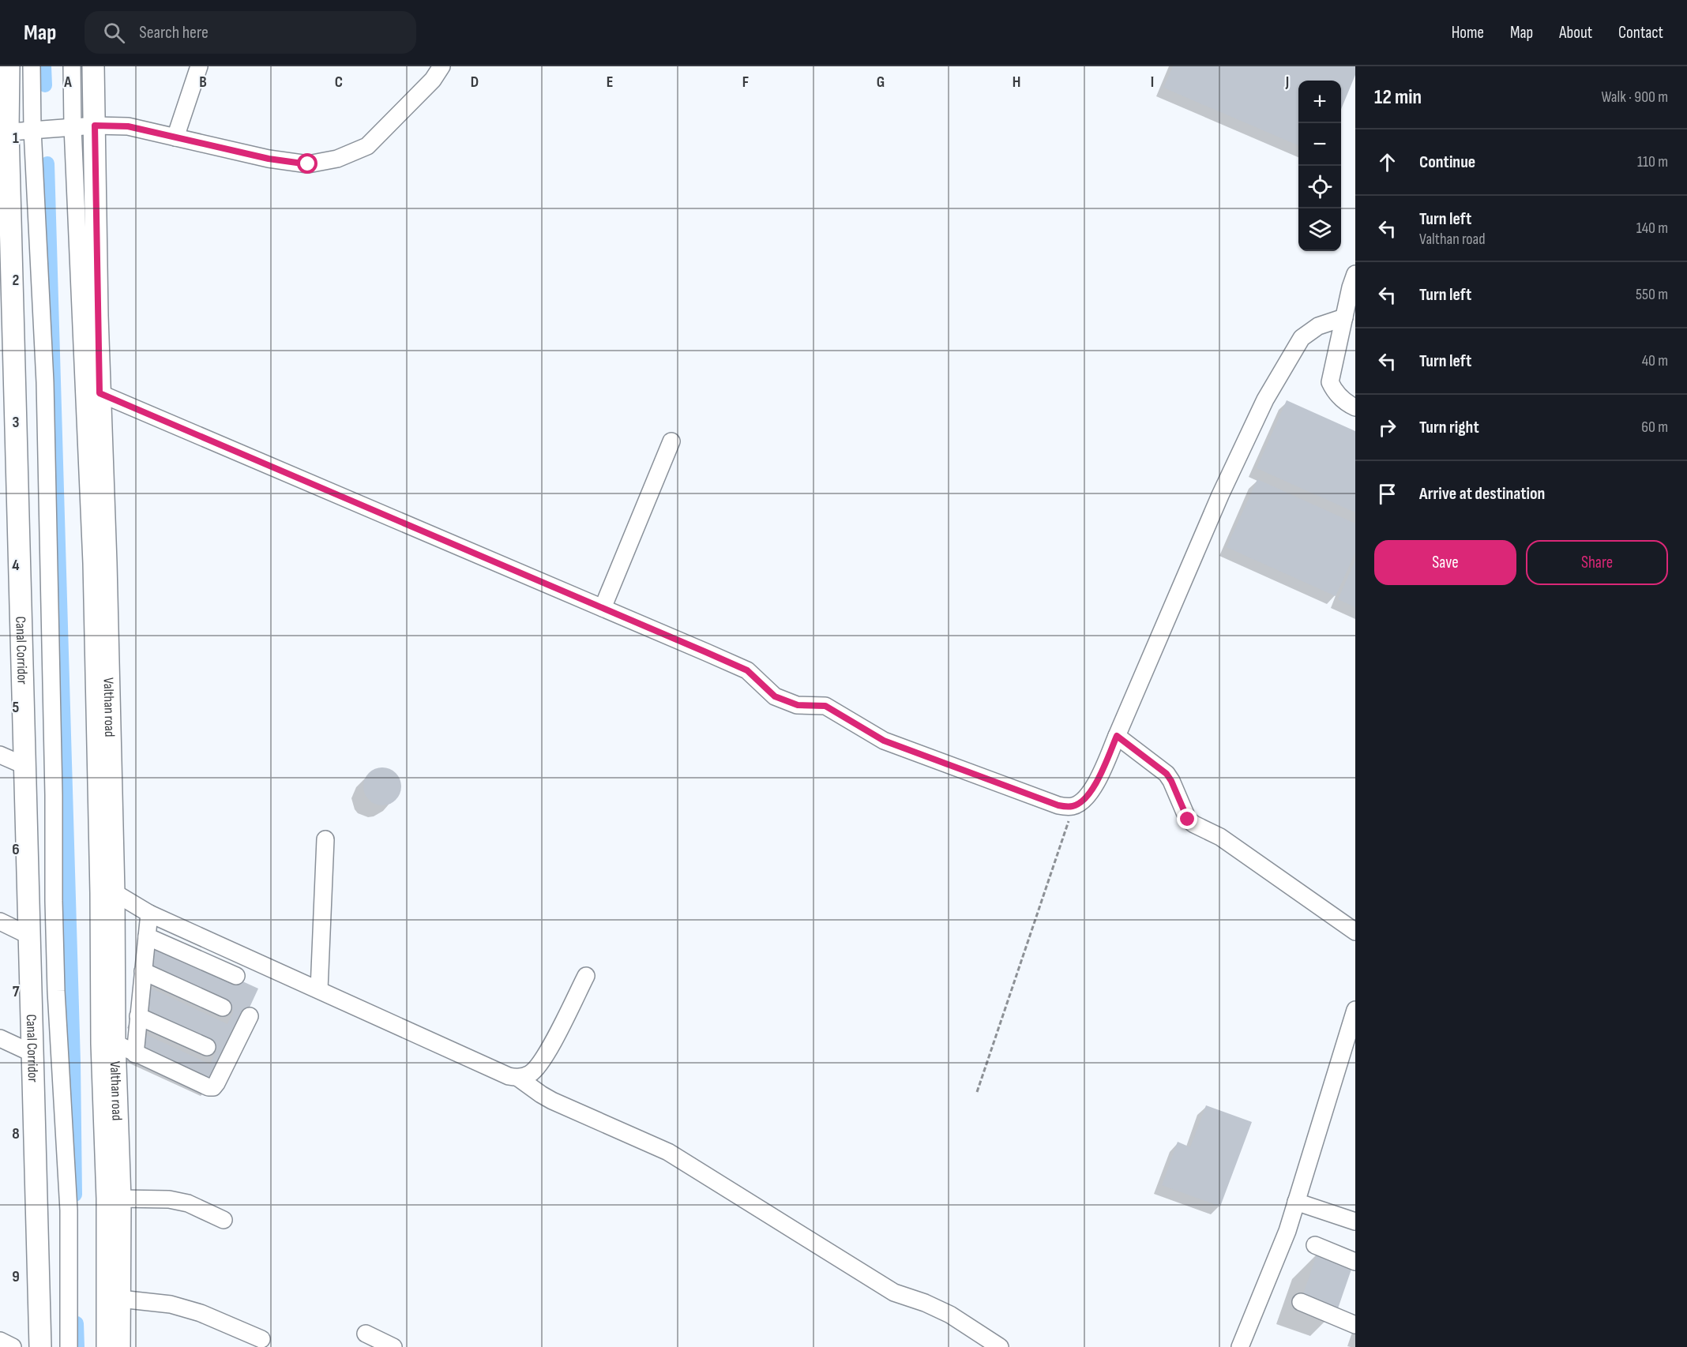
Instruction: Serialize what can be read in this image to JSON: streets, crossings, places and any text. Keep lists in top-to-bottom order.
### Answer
{
  "streets": {
    "main road": ["Canal Corridor", "Valthan road"]
  },
  "page": {
    "header": "Map",
    "search": "Search here",
    "nav": [
      "Home",
      "Map",
      "About",
      "Contact"
    ],
    "heading": ["12 min", "Walk · 900 m"],
    "map_buttons": ["+", "−"],
    "list": [
      ["Continue", "110 m"],
      ["Turn left", "Valthan road", "140 m"],
      ["Turn left", "550 m"],
      ["Turn left", "40 m"],
      ["Turn right", "60 m"],
      "Arrive at destination"
    ],
    "buttons": ["Save", "Share"]
  },
  "grid": {
    "columns": [
      "A",
      "B",
      "C",
      "D",
      "E",
      "F",
      "G",
      "H",
      "I",
      "J"
    ],
    "rows": [
      "1",
      "2",
      "3",
      "4",
      "5",
      "6",
      "7",
      "8",
      "9"
    ]
  }
}
